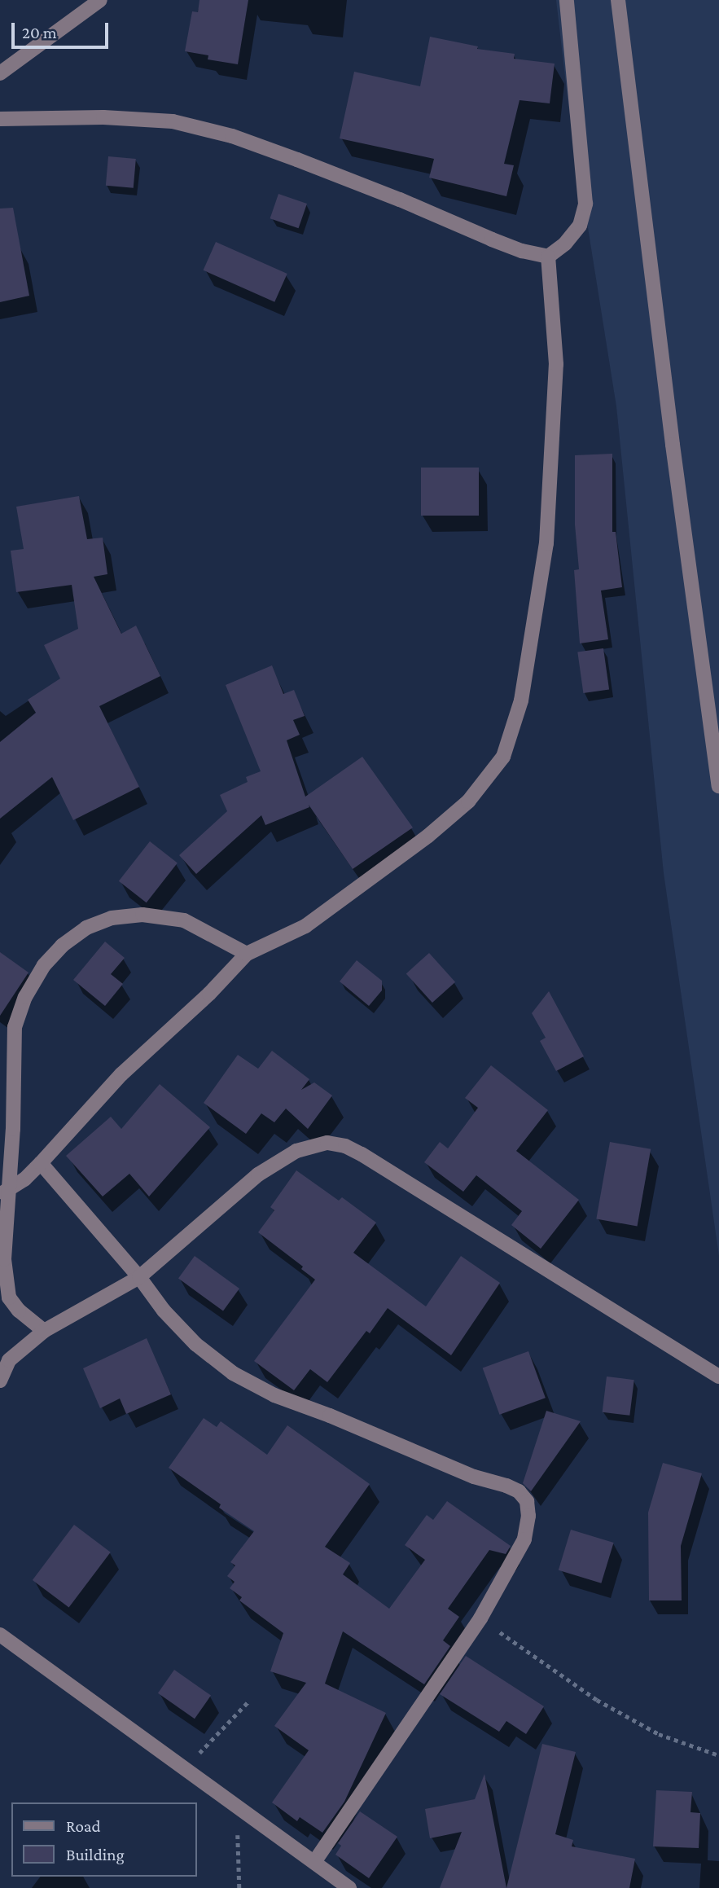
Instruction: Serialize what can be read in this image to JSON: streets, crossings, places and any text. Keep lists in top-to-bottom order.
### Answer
{
  "legend": ["Road", "Building"],
  "scale_bar": "20 m"
}
